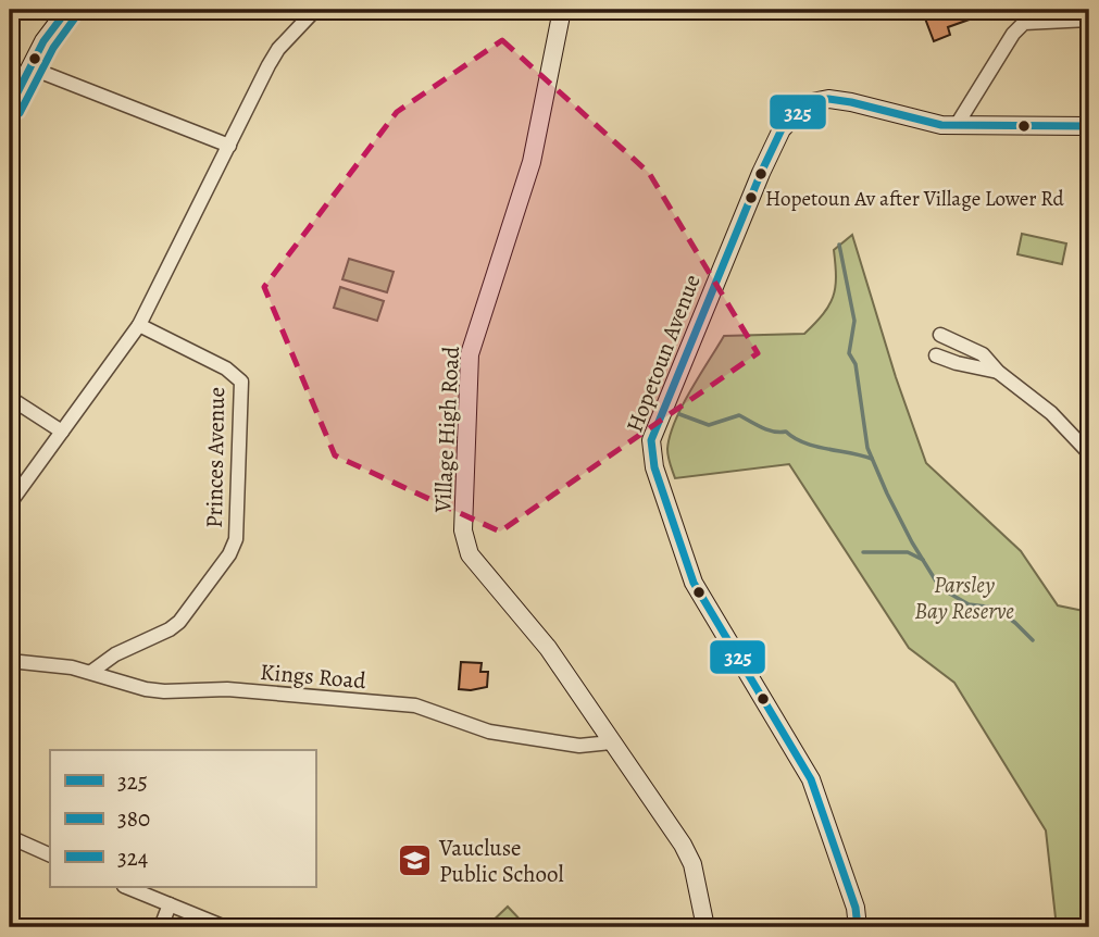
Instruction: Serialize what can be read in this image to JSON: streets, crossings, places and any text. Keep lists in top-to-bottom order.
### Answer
{
  "streets": {
    "street": [
      "Hopetoun Avenue",
      "Village High Road",
      "Princes Avenue",
      "Kings Road"
    ]
  },
  "crossings": [
    ["Village High Road", "Kings Road"],
    ["Princes Avenue", "Kings Road"]
  ],
  "parks": ["Parsley Bay Reserve"],
  "places": {
    "other": ["Hopetoun Av after Village Lower Rd"],
    "school or university": ["Vaucluse Public School"]
  },
  "lines": ["transit line 380", "transit line 324", "transit line 325"],
  "legend": ["325", "380", "324"]
}
